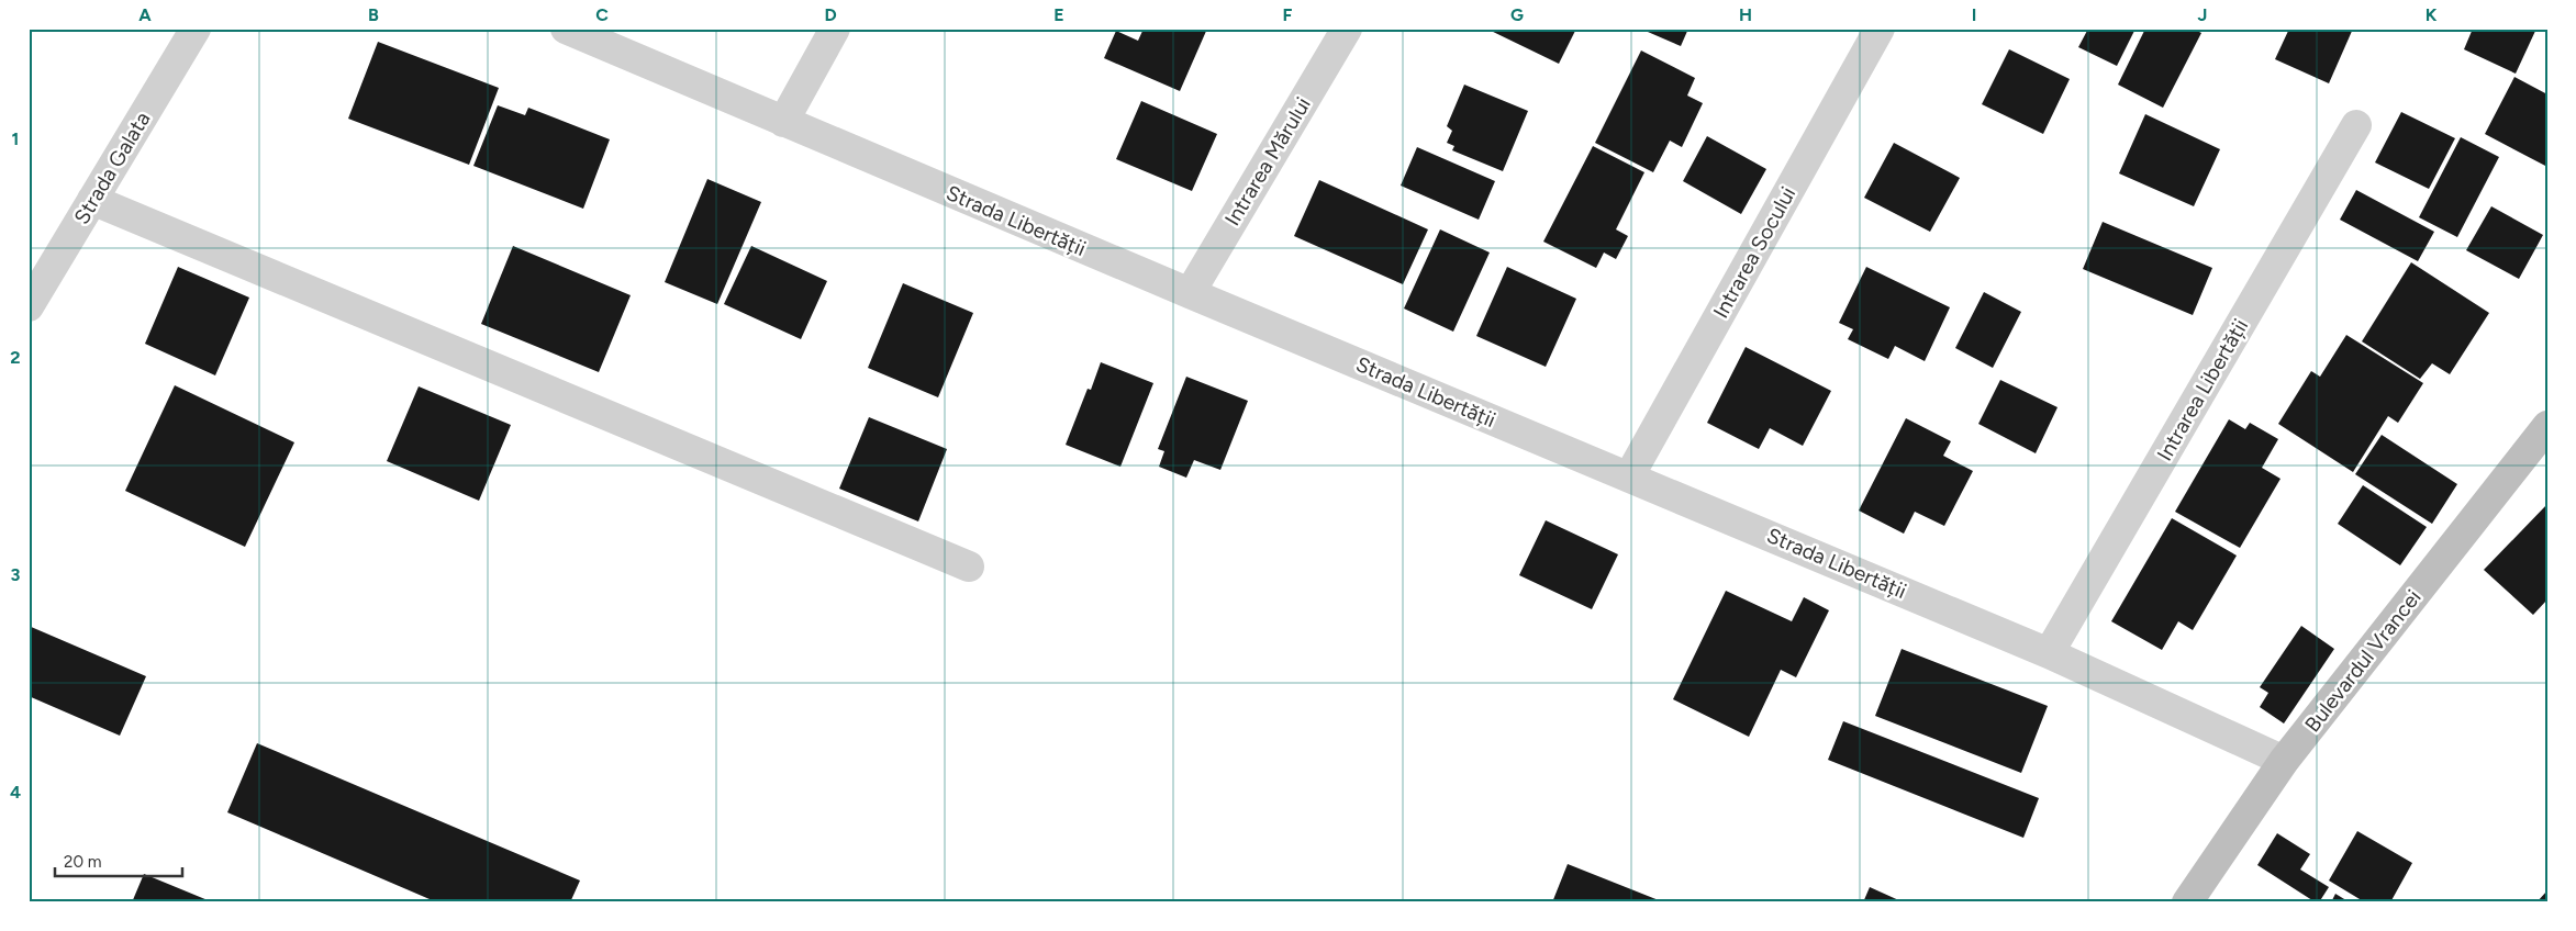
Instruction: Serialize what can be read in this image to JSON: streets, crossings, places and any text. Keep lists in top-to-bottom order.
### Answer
{
  "streets": {
    "street": [
      "Intrarea Mărului",
      "Strada Galata",
      "Strada Libertății",
      "Intrarea Socului",
      "Intrarea Libertății",
      "Bulevardul Vrancei"
    ]
  },
  "crossings": [
    ["Intrarea Mărului", "Strada Libertății"],
    ["Strada Libertății", "Intrarea Socului"],
    ["Strada Libertății", "Intrarea Libertății"],
    ["Strada Libertății", "Bulevardul Vrancei"]
  ],
  "scale_bar": "20 m",
  "grid": {
    "columns": [
      "A",
      "B",
      "C",
      "D",
      "E",
      "F",
      "G",
      "H",
      "I",
      "J",
      "K"
    ],
    "rows": [
      "1",
      "2",
      "3",
      "4"
    ]
  }
}
